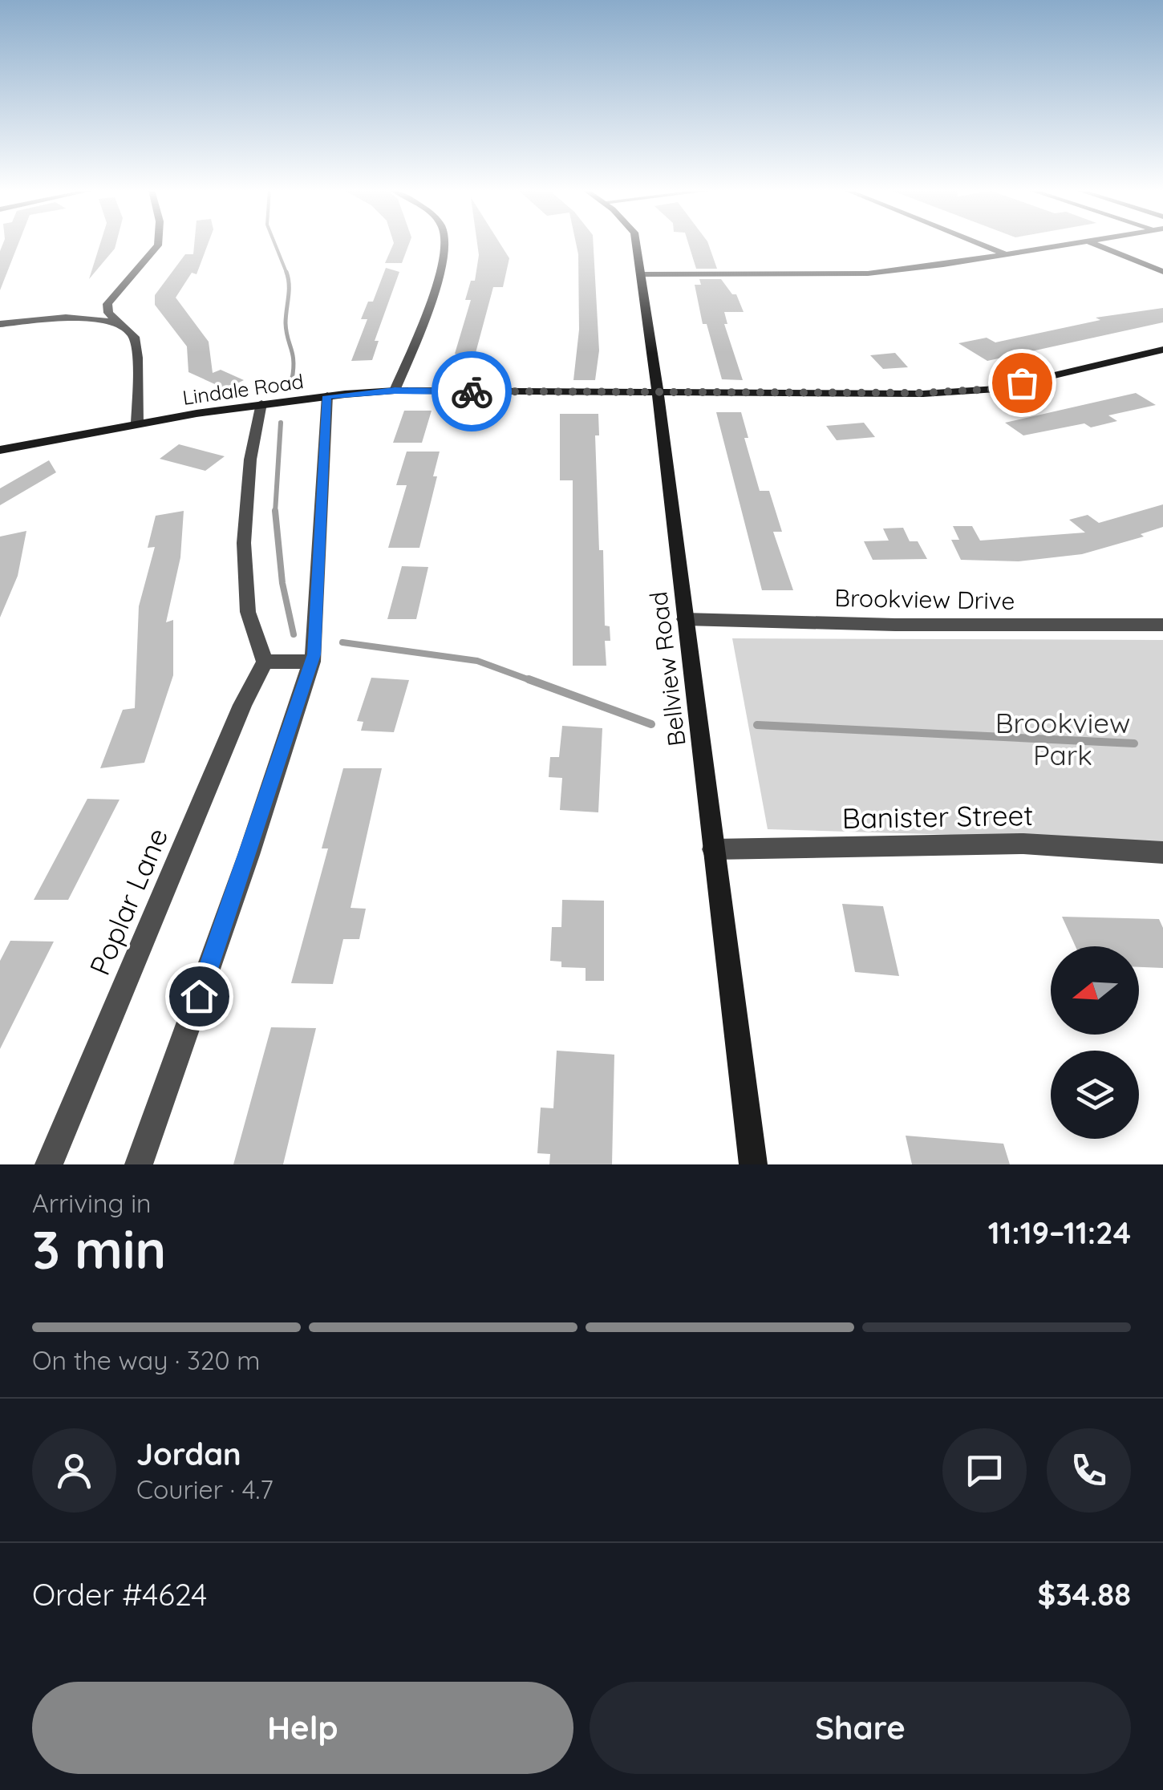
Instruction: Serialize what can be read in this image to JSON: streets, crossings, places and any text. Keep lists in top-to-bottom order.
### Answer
{
  "streets": {
    "street": [
      "Lindale Road",
      "Brookview Drive",
      "Bellview Road",
      "Banister Street",
      "Poplar Lane"
    ]
  },
  "crossings": [
    ["Lindale Road", "Bellview Road"],
    ["Brookview Drive", "Bellview Road"],
    ["Bellview Road", "Banister Street"]
  ],
  "parks": ["Brookview Park"],
  "north": "left",
  "page": {
    "heading": ["3 min", "Arriving in", "11:19–11:24"],
    "panel": [
      "Jordan",
      "Courier · 4.7",
      "Order #4624",
      "$34.88"
    ],
    "bar": "On the way · 320 m",
    "buttons": ["Help", "Share"]
  }
}
